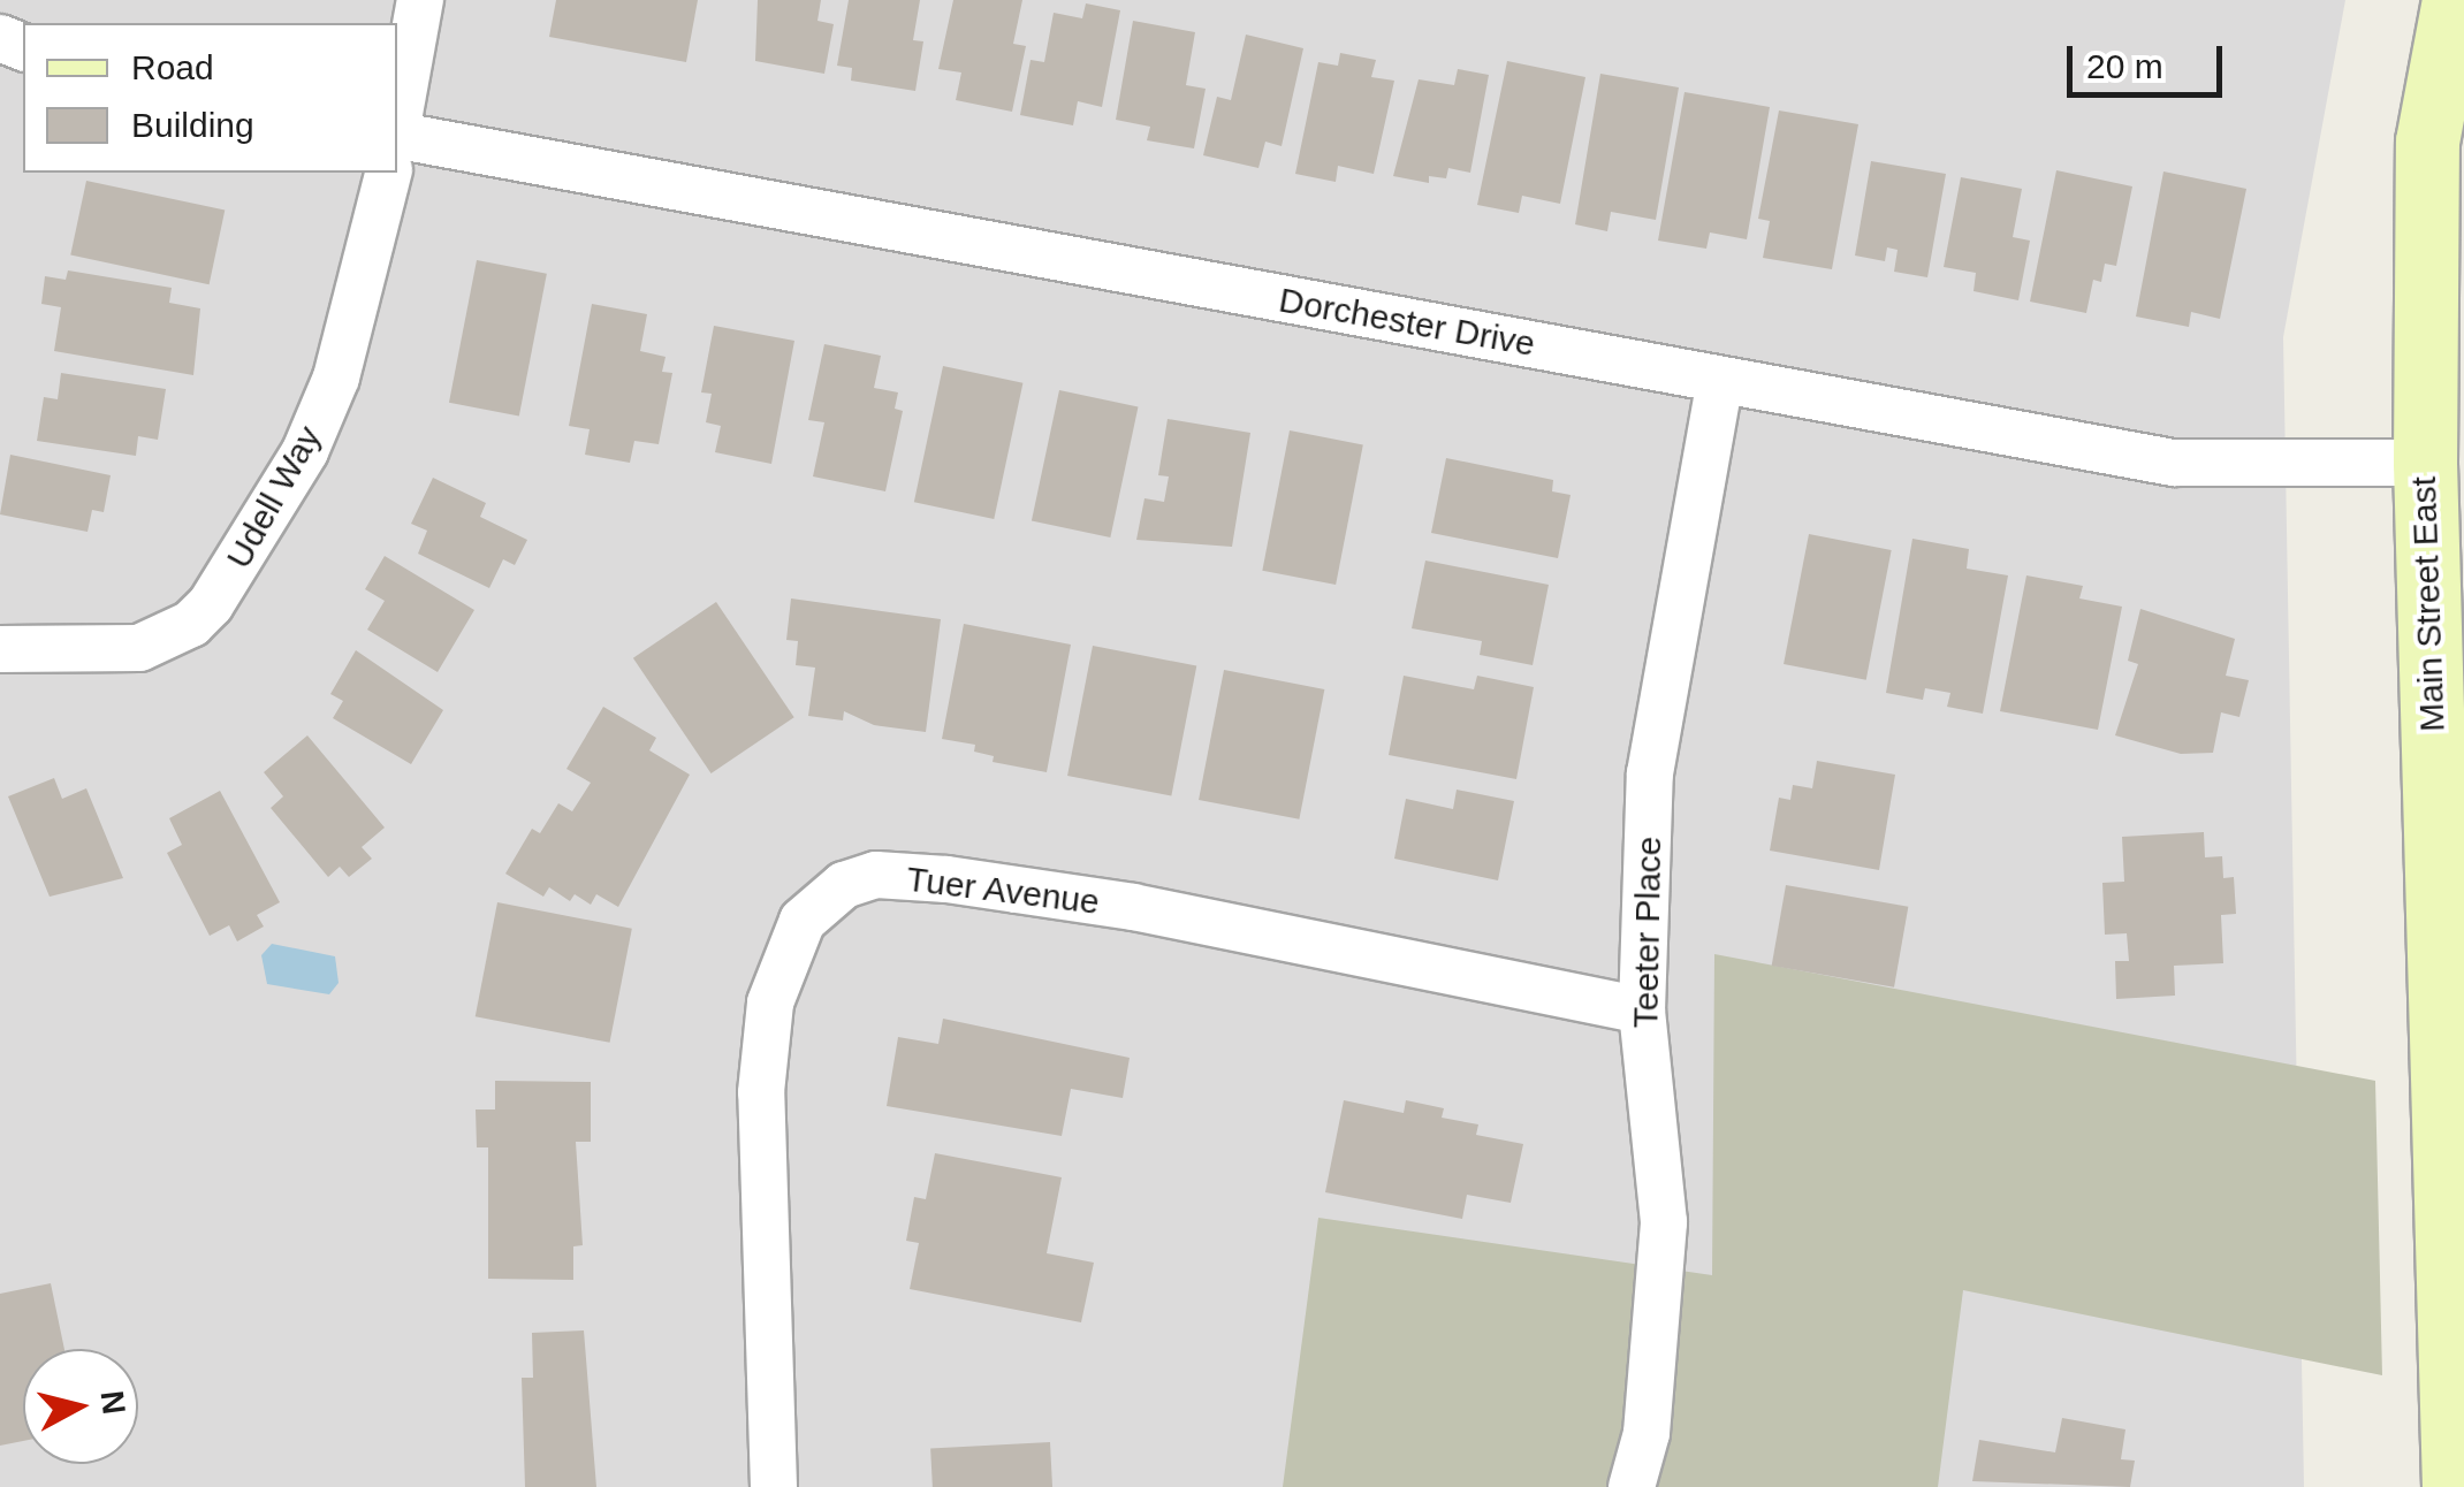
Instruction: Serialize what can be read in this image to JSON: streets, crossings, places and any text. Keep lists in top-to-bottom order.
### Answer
{
  "streets": {
    "main road": ["Main Street East"],
    "street": [
      "Dorchester Drive",
      "Udell Way",
      "Tuer Avenue",
      "Teeter Place"
    ]
  },
  "crossings": [
    ["Dorchester Drive", "Main Street East"],
    ["Dorchester Drive", "Teeter Place"],
    ["Tuer Avenue", "Teeter Place"]
  ],
  "legend": ["Road", "Building"],
  "scale_bar": "20 m",
  "north": "right"
}
